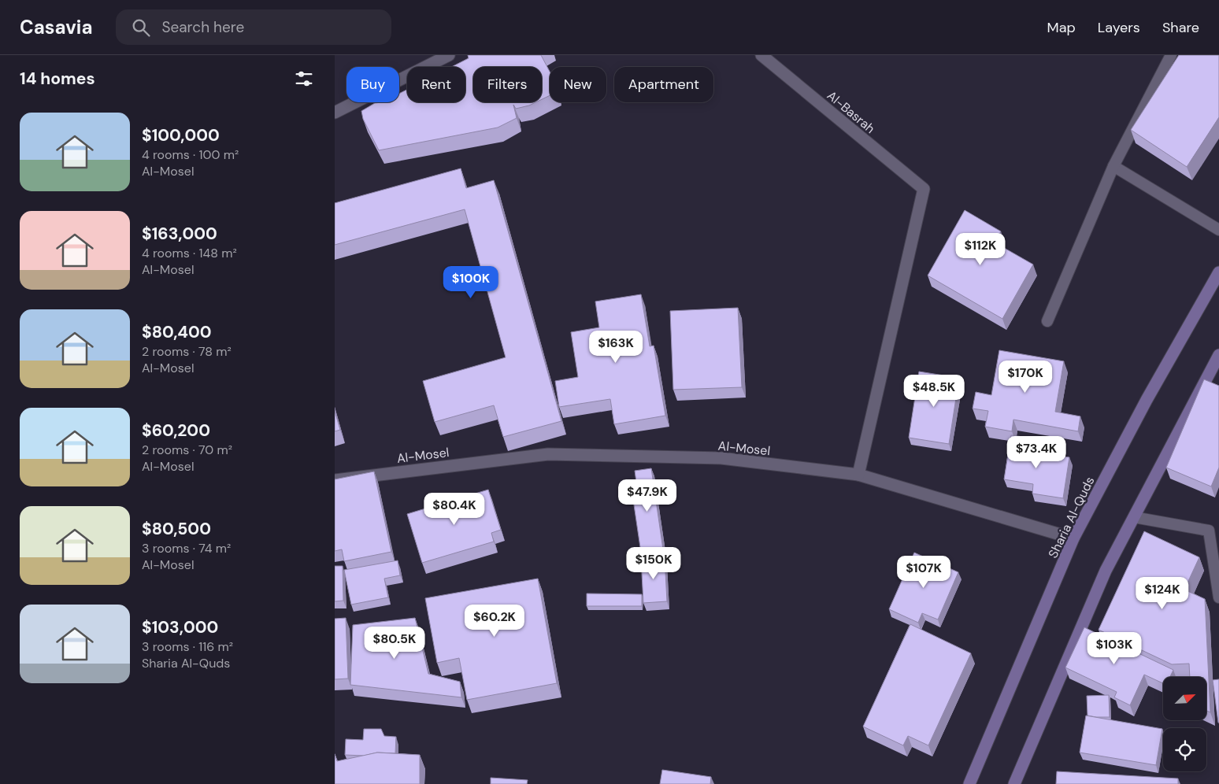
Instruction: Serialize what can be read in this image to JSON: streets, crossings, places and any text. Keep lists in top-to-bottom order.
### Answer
{
  "streets": {
    "main road": ["Sharia Al-Quds"],
    "street": ["Al-Basrah", "Al-Mosel"]
  },
  "crossings": [
    ["Al-Basrah", "Al-Mosel"],
    ["Al-Mosel", "Sharia Al-Quds"]
  ],
  "north": "top right",
  "page": {
    "header": "Casavia",
    "search": "Search here",
    "nav": ["Map", "Layers", "Share"],
    "heading": "14 homes",
    "chip": [
      "Buy",
      "Rent",
      "Filters",
      "New",
      "Apartment"
    ],
    "list": [
      {
        "name": "$100,000",
        "note": "4 rooms · 100 m² · Al-Mosel"
      },
      {
        "name": "$163,000",
        "note": "4 rooms · 148 m² · Al-Mosel"
      },
      {
        "name": "$80,400",
        "note": "2 rooms · 78 m² · Al-Mosel"
      },
      {
        "name": "$60,200",
        "note": "2 rooms · 70 m² · Al-Mosel"
      },
      {
        "name": "$80,500",
        "note": "3 rooms · 74 m² · Al-Mosel"
      },
      {
        "name": "$103,000",
        "note": "3 rooms · 116 m² · Sharia Al-Quds"
      }
    ],
    "price": [
      "$112K",
      "$100K",
      "$163K",
      "$170K",
      "$48.5K",
      "$73.4K",
      "$47.9K",
      "$80.4K",
      "$150K",
      "$107K",
      "$124K",
      "$60.2K",
      "$80.5K",
      "$103K"
    ]
  }
}
